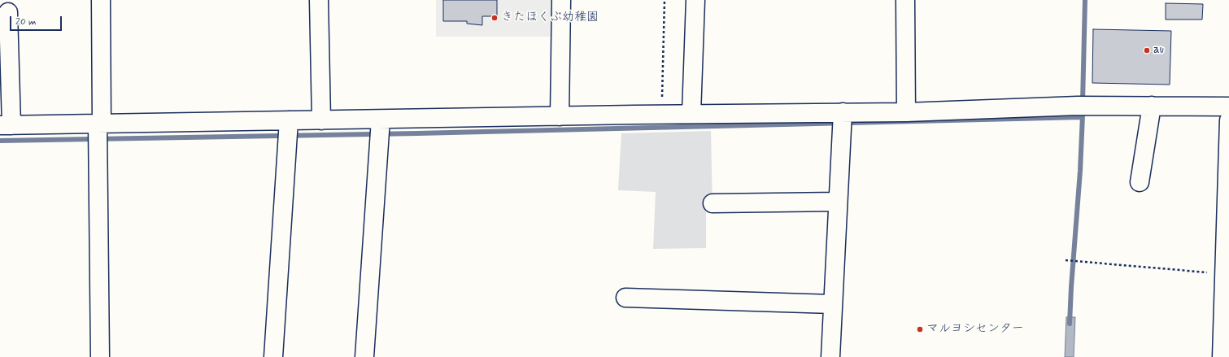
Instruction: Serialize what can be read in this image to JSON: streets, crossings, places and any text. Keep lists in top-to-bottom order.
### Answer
{
  "places": ["きたほくぶ幼稚園", "au", "マルヨシセンター"],
  "scale_bar": "20 m"
}
